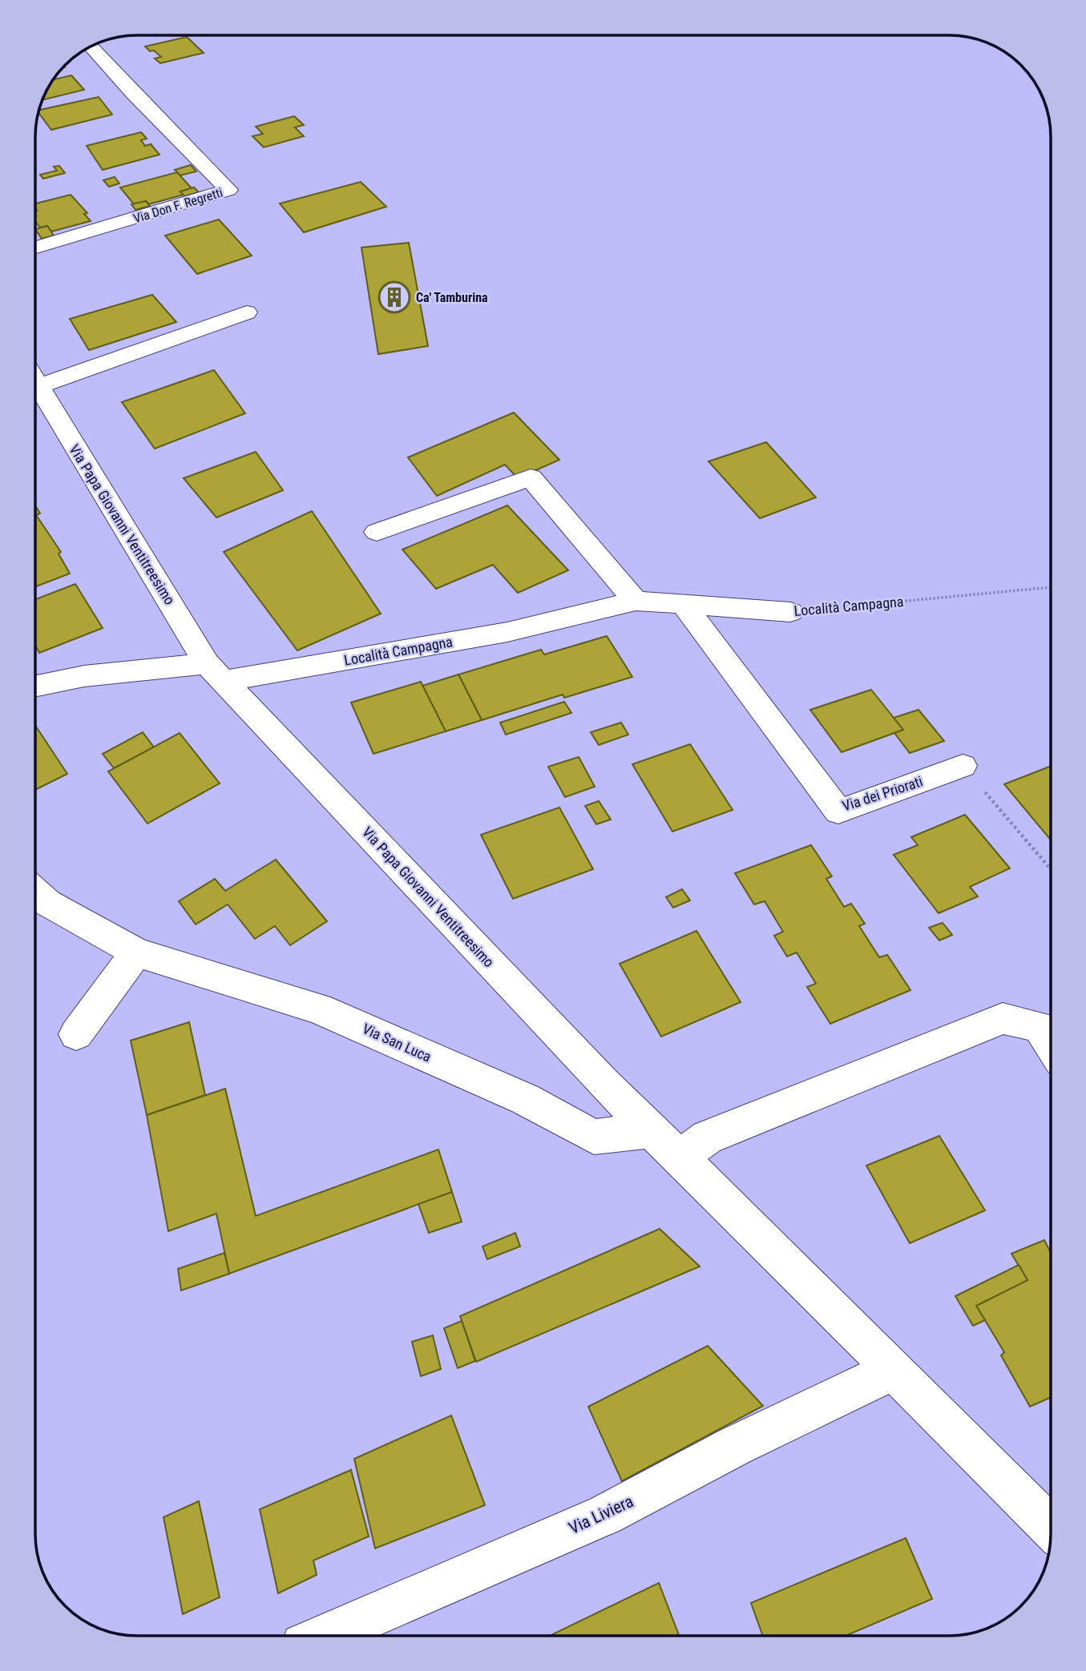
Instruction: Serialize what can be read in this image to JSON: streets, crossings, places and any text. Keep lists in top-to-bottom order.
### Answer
{
  "streets": {
    "street": [
      "Via Don F. Regretti",
      "Via Papa Giovanni Ventitreesimo",
      "Località Campagna",
      "Via dei Priorati",
      "Via San Luca",
      "Via Liviera"
    ]
  },
  "crossings": [
    ["Via Papa Giovanni Ventitreesimo", "Località Campagna"],
    ["Via Papa Giovanni Ventitreesimo", "Via San Luca"],
    ["Località Campagna", "Via dei Priorati"]
  ],
  "places": {
    "building": ["Ca' Tamburina"]
  }
}
